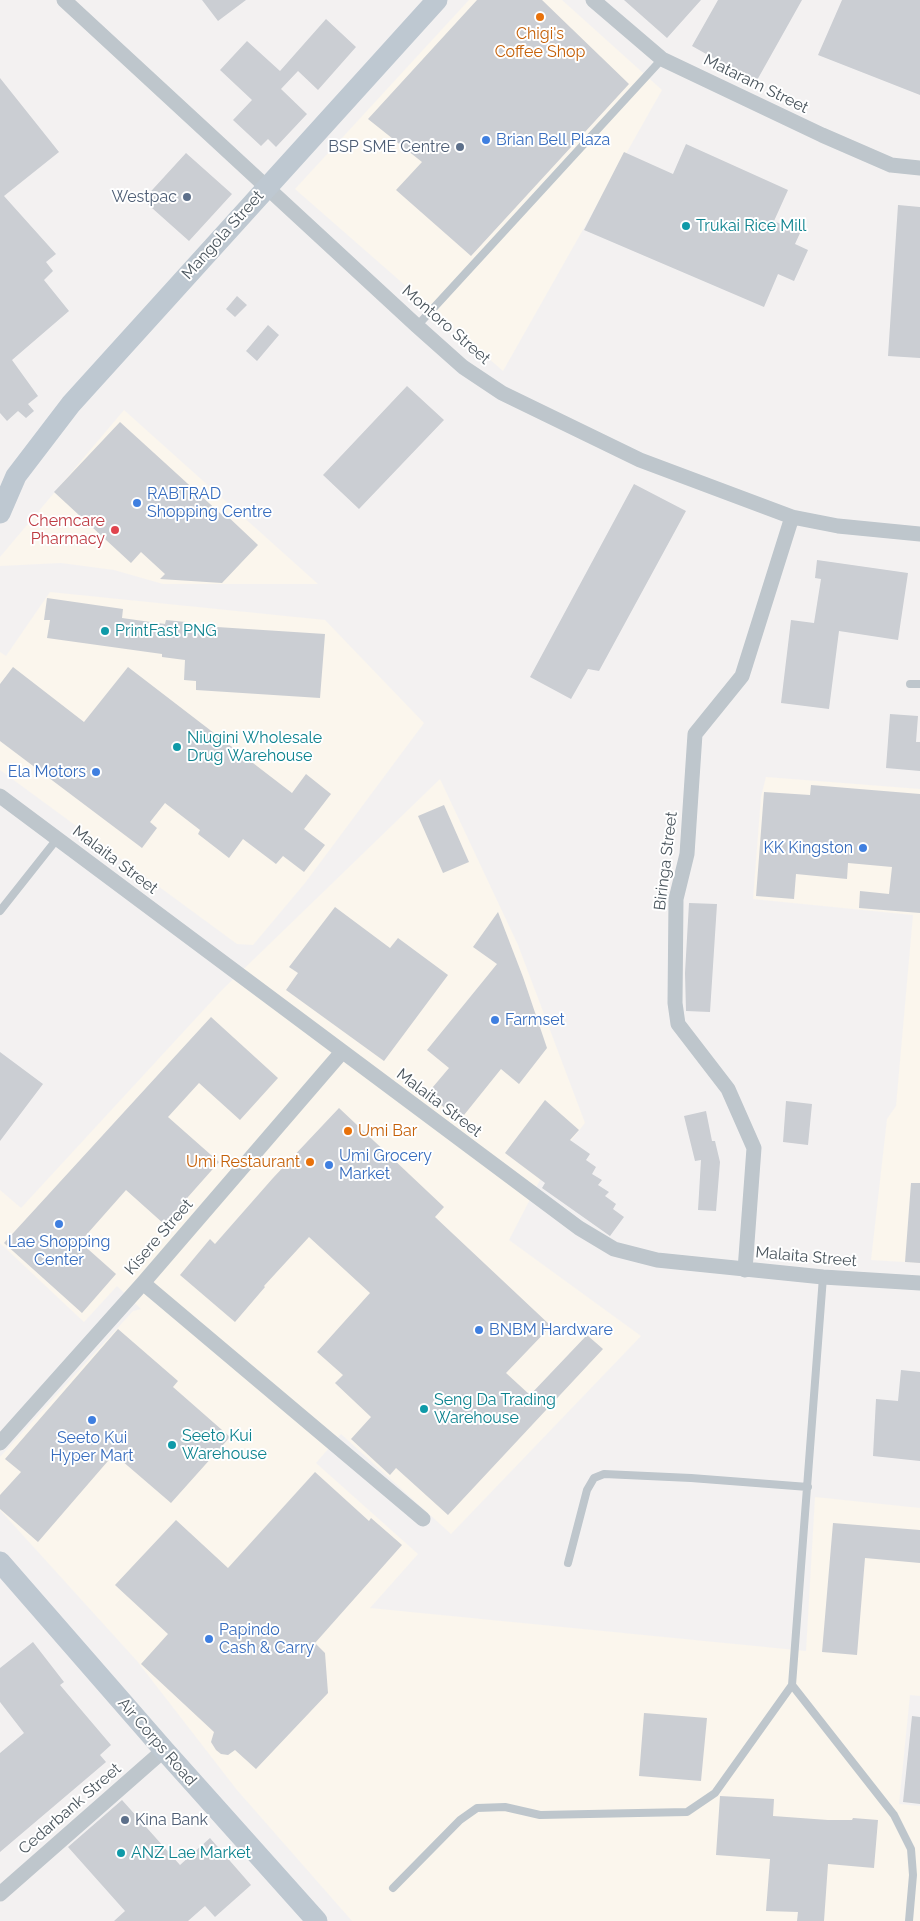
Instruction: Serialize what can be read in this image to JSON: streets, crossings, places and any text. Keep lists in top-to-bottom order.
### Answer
{
  "streets": {
    "main road": ["Mangola Street", "Air Corps Road"],
    "street": [
      "Mataram Street",
      "Montoro Street",
      "Malaita Street",
      "Biringa Street",
      "Kisere Street",
      "Cedarbank Street"
    ]
  },
  "crossings": [
    ["Mangola Street", "Montoro Street"],
    ["Montoro Street", "Biringa Street"],
    ["Malaita Street", "Biringa Street"],
    ["Malaita Street", "Kisere Street"],
    ["Air Corps Road", "Cedarbank Street"]
  ],
  "places": [
    "Chigi's Coffee Shop",
    "Brian Bell Plaza",
    "BSP SME Centre",
    "Westpac",
    "Trukai Rice Mill",
    "RABTRAD Shopping Centre",
    "Chemcare Pharmacy",
    "PrintFast PNG",
    "Niugini Wholesale Drug Warehouse",
    "Ela Motors",
    "KK Kingston",
    "Farmset",
    "Umi Bar",
    "Umi Restaurant",
    "Umi Grocery Market",
    "Lae Shopping Center",
    "BNBM Hardware",
    "Seng Da Trading Warehouse",
    "Seeto Kui Hyper Mart",
    "Seeto Kui Warehouse",
    "Papindo Cash & Carry",
    "Kina Bank",
    "ANZ Lae Market"
  ]
}
